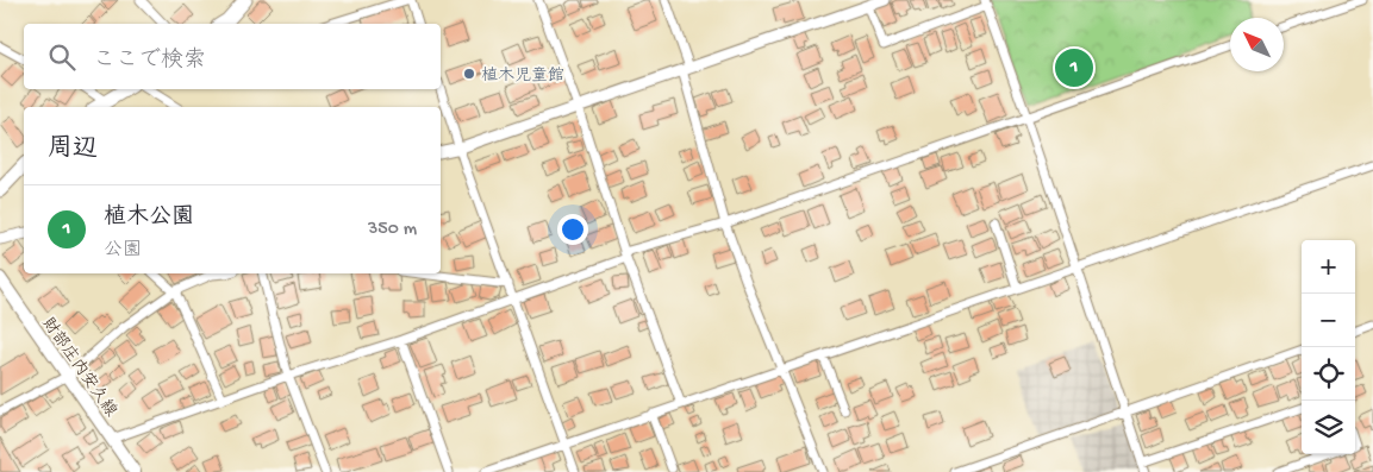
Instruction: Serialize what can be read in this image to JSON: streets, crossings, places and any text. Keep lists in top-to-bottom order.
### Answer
{
  "streets": {
    "main road": ["財部庄内安久線"]
  },
  "places": ["植木児童館"],
  "north": "top left",
  "page": {
    "search": "ここで検索",
    "pins": "1",
    "heading": "周辺",
    "list": [
      {
        "mark": "1",
        "name": "植木公園",
        "note": "公園",
        "value": "350 m"
      }
    ],
    "map_buttons": ["+", "−"]
  }
}
